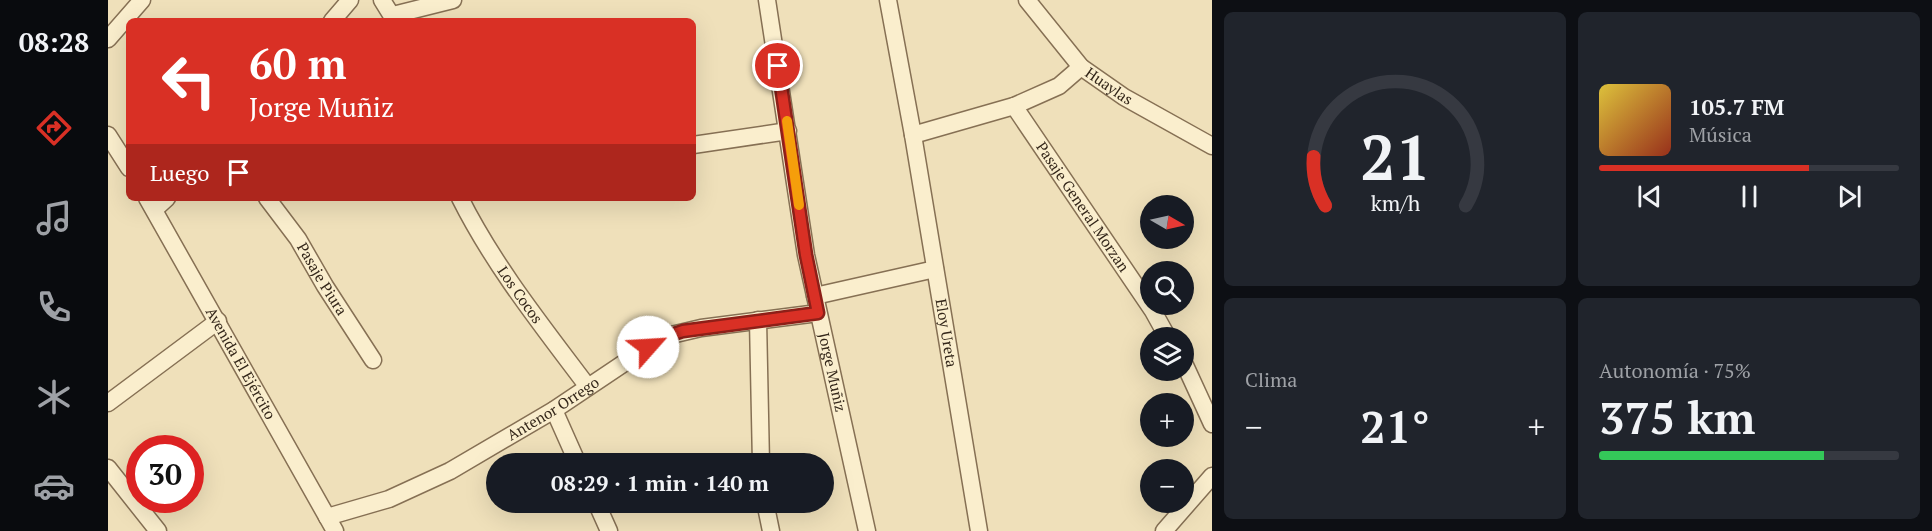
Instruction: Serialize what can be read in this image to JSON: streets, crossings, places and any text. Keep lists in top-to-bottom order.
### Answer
{
  "streets": {
    "street": [
      "Huaylas",
      "Pasaje General Morzan",
      "Pasaje Piura",
      "Los Cocos",
      "Eloy Ureta",
      "Avenida El Ejército",
      "Jorge Muñiz",
      "Antenor Orrego"
    ]
  },
  "crossings": [
    ["Los Cocos", "Antenor Orrego"],
    ["Avenida El Ejército", "Antenor Orrego"],
    ["Jorge Muñiz", "Antenor Orrego"]
  ],
  "north": "right",
  "page": {
    "tabs": "08:28",
    "turn": ["60 m", "Jorge Muñiz"],
    "song": ["105.7 FM", "Música"],
    "then": "Luego",
    "map_buttons": ["+", "−"],
    "tile": [
      "Clima",
      ["Autonomía · 75%", "375 km"]
    ],
    "heat": ["−", "21°", "+"],
    "limit": "30",
    "trip": "08:29 · 1 min · 140 m",
    "gauge": ["21", "km/h"]
  }
}
